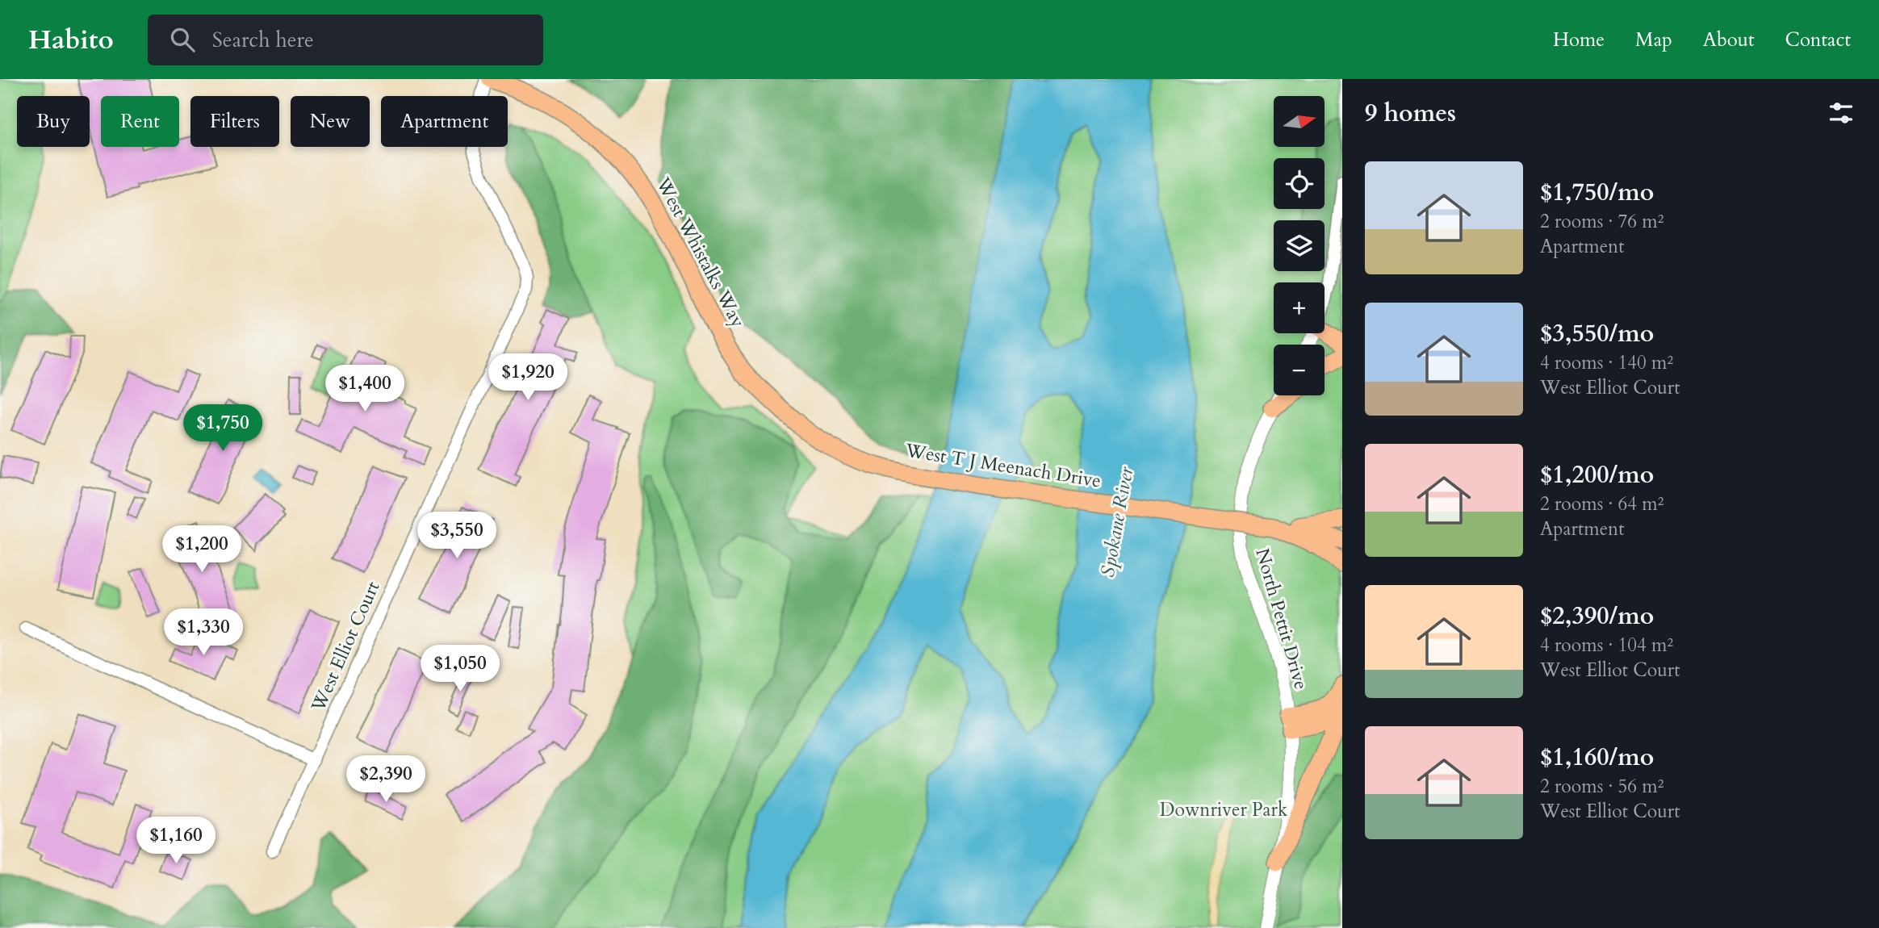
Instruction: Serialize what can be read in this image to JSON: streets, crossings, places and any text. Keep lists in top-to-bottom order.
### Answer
{
  "streets": {
    "main road": ["West Whistalks Way", "West T J Meenach Drive"],
    "street": ["North Pettit Drive", "West Elliot Court"]
  },
  "crossings": [
    ["West Whistalks Way", "West T J Meenach Drive"],
    ["West Whistalks Way", "West Elliot Court"]
  ],
  "water": ["Spokane River"],
  "parks": ["Downriver Park"],
  "north": "right",
  "page": {
    "header": "Habito",
    "search": "Search here",
    "nav": [
      "Home",
      "Map",
      "About",
      "Contact"
    ],
    "heading": "9 homes",
    "map_buttons": ["+", "−"],
    "chip": [
      "Buy",
      "Rent",
      "Filters",
      "New",
      "Apartment"
    ],
    "list": [
      {
        "name": "$1,750/mo",
        "note": "2 rooms · 76 m² · Apartment"
      },
      {
        "name": "$3,550/mo",
        "note": "4 rooms · 140 m² · West Elliot Court"
      },
      {
        "name": "$1,200/mo",
        "note": "2 rooms · 64 m² · Apartment"
      },
      {
        "name": "$2,390/mo",
        "note": "4 rooms · 104 m² · West Elliot Court"
      },
      {
        "name": "$1,160/mo",
        "note": "2 rooms · 56 m² · West Elliot Court"
      }
    ],
    "price": [
      "$1,920",
      "$1,400",
      "$1,750",
      "$3,550",
      "$1,200",
      "$1,330",
      "$1,050",
      "$2,390",
      "$1,160"
    ]
  }
}
